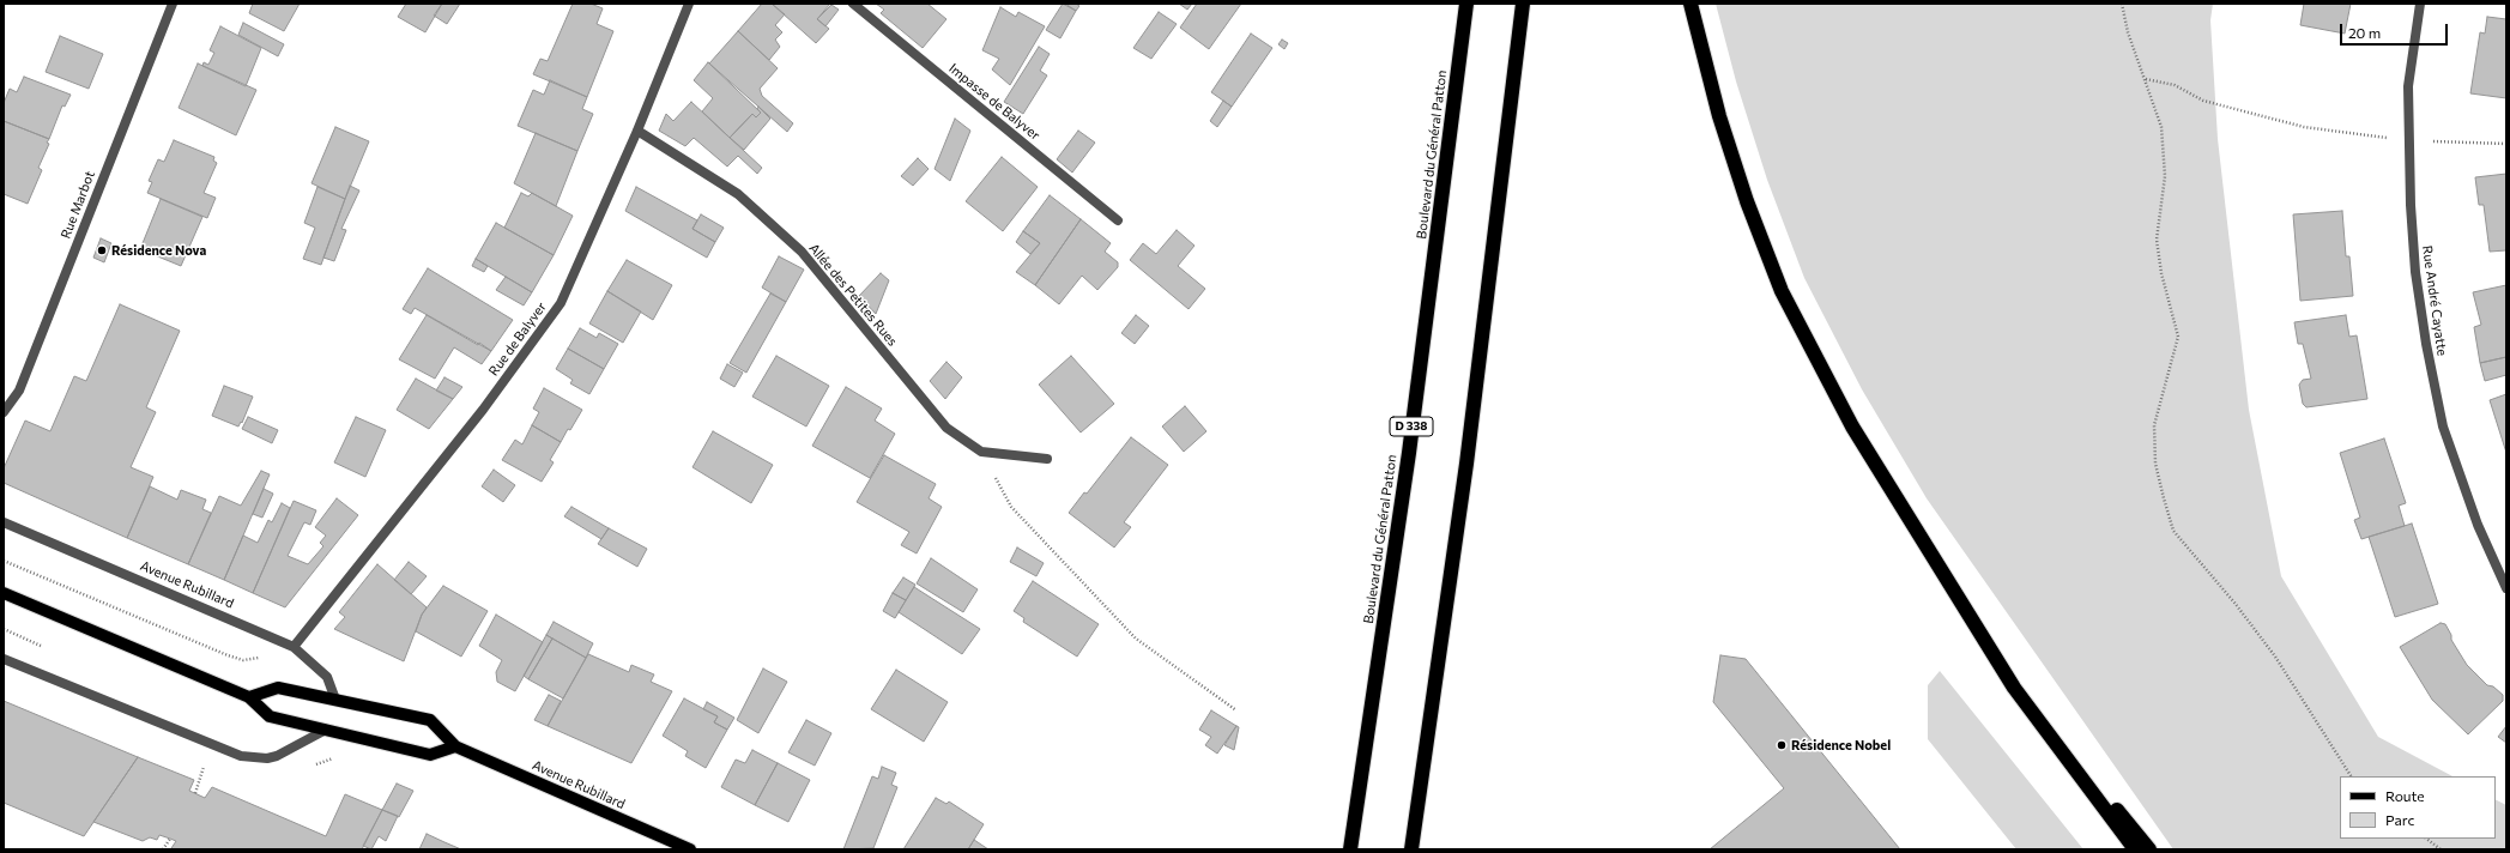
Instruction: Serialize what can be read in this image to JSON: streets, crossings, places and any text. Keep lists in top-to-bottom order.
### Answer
{
  "streets": {
    "highway": ["Boulevard du Général Patton", "D 338"],
    "main road": ["Avenue Rubillard"],
    "street": [
      "Impasse de Balyver",
      "Rue Marbot",
      "Allée des Petites Rues",
      "Rue André Cayatte",
      "Rue de Balyver"
    ]
  },
  "crossings": [
    ["Allée des Petites Rues", "Rue de Balyver"],
    ["Rue de Balyver", "Avenue Rubillard"]
  ],
  "places": ["Résidence Nova", "Résidence Nobel"],
  "legend": ["Route", "Parc"],
  "scale_bar": "20 m"
}
